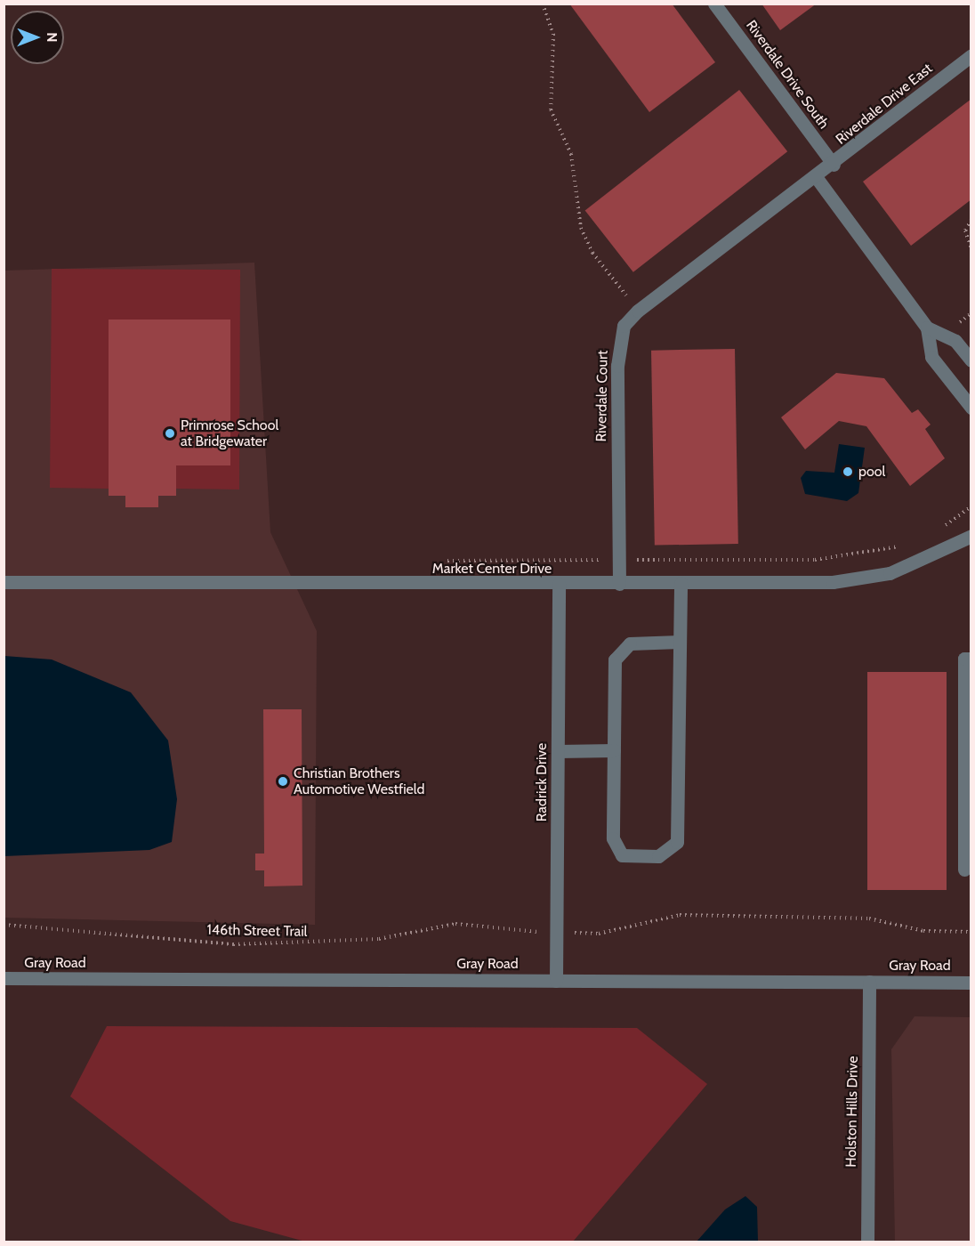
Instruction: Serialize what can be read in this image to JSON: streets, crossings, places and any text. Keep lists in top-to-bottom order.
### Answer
{
  "streets": {
    "street": [
      "Riverdale Drive South",
      "Riverdale Drive East",
      "Riverdale Court",
      "Market Center Drive",
      "Radrick Drive",
      "Gray Road",
      "Holston Hills Drive"
    ],
    "path": ["146th Street Trail"]
  },
  "crossings": [
    ["Riverdale Drive South", "Riverdale Drive East"],
    ["Riverdale Drive East", "Riverdale Court"],
    ["Riverdale Court", "Market Center Drive"],
    ["Market Center Drive", "Radrick Drive"],
    ["Radrick Drive", "146th Street Trail"],
    ["Radrick Drive", "Gray Road"],
    ["Gray Road", "Holston Hills Drive"]
  ],
  "places": ["Primrose School at Bridgewater", "pool", "Christian Brothers Automotive Westfield"],
  "north": "right"
}
